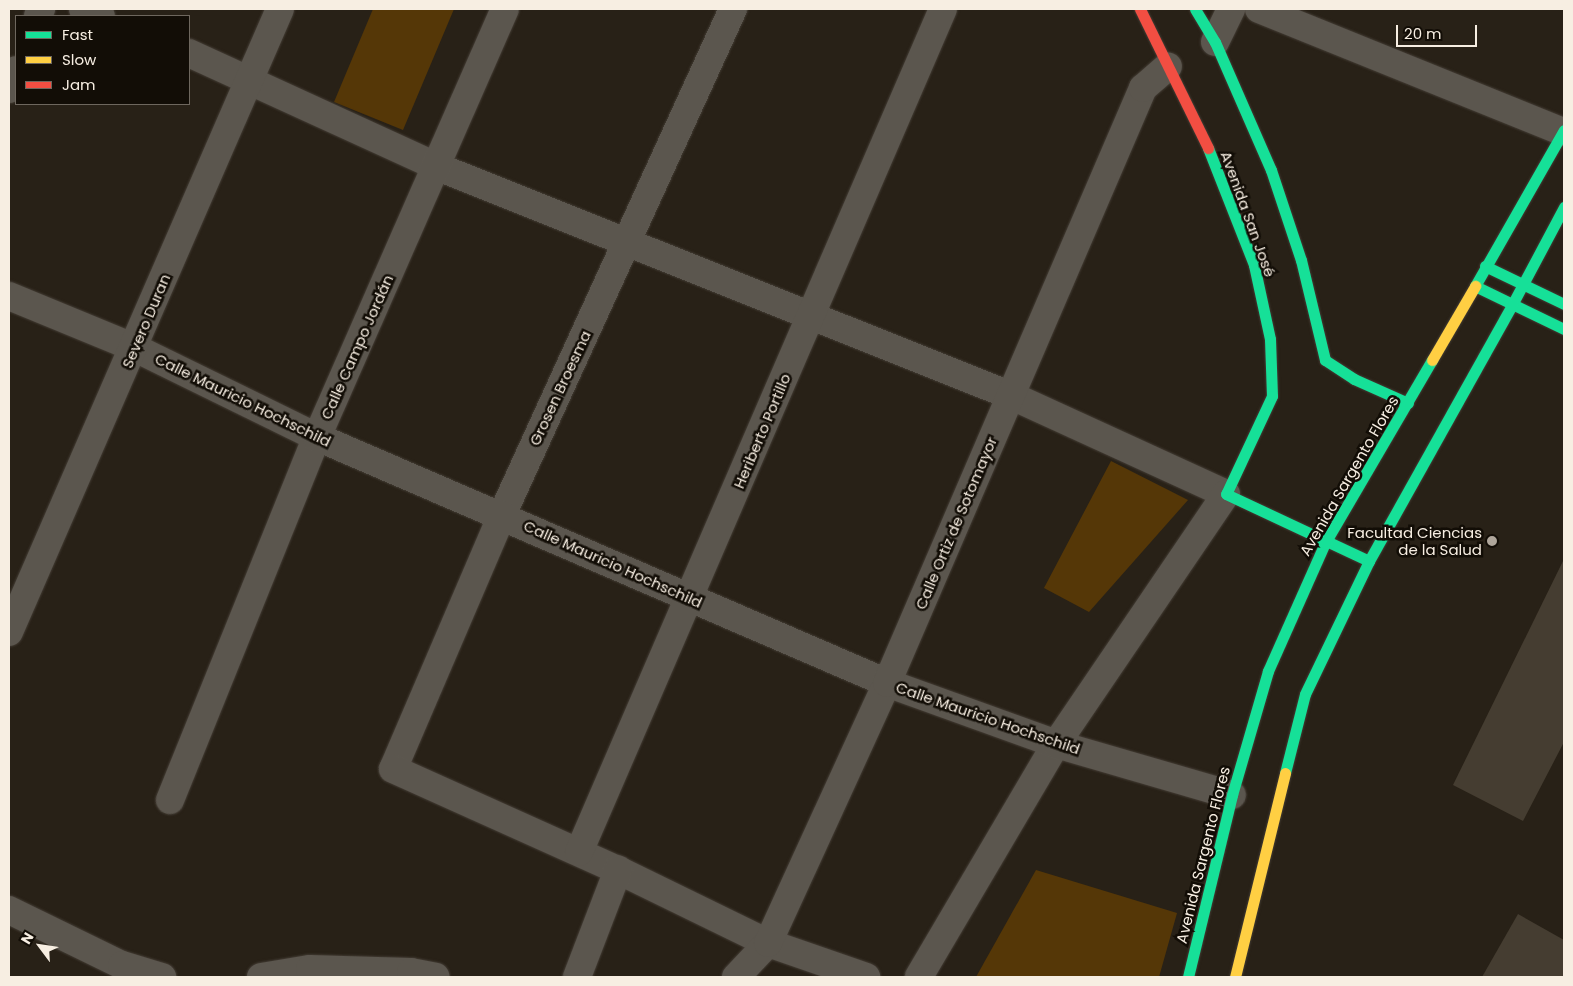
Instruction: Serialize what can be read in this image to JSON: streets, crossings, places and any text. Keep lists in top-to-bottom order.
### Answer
{
  "streets": {
    "street": [
      "Avenida San José",
      "Severo Duran",
      "Calle Campo Jordán",
      "Grosen Broesma",
      "Calle Mauricio Hochschild",
      "Heriberto Portillo",
      "Avenida Sargento Flores",
      "Calle Ortiz de Sotomayor"
    ]
  },
  "crossings": [
    ["Avenida San José", "Calle Ortiz de Sotomayor"],
    ["Severo Duran", "Calle Mauricio Hochschild"],
    ["Calle Campo Jordán", "Calle Mauricio Hochschild"],
    ["Grosen Broesma", "Calle Mauricio Hochschild"],
    ["Grosen Broesma", "Heriberto Portillo"],
    ["Calle Mauricio Hochschild", "Heriberto Portillo"],
    ["Calle Mauricio Hochschild", "Avenida Sargento Flores"],
    ["Calle Mauricio Hochschild", "Calle Ortiz de Sotomayor"]
  ],
  "places": ["Facultad Ciencias de la Salud"],
  "legend": ["Fast", "Slow", "Jam"],
  "scale_bar": "20 m",
  "north": "top left"
}
